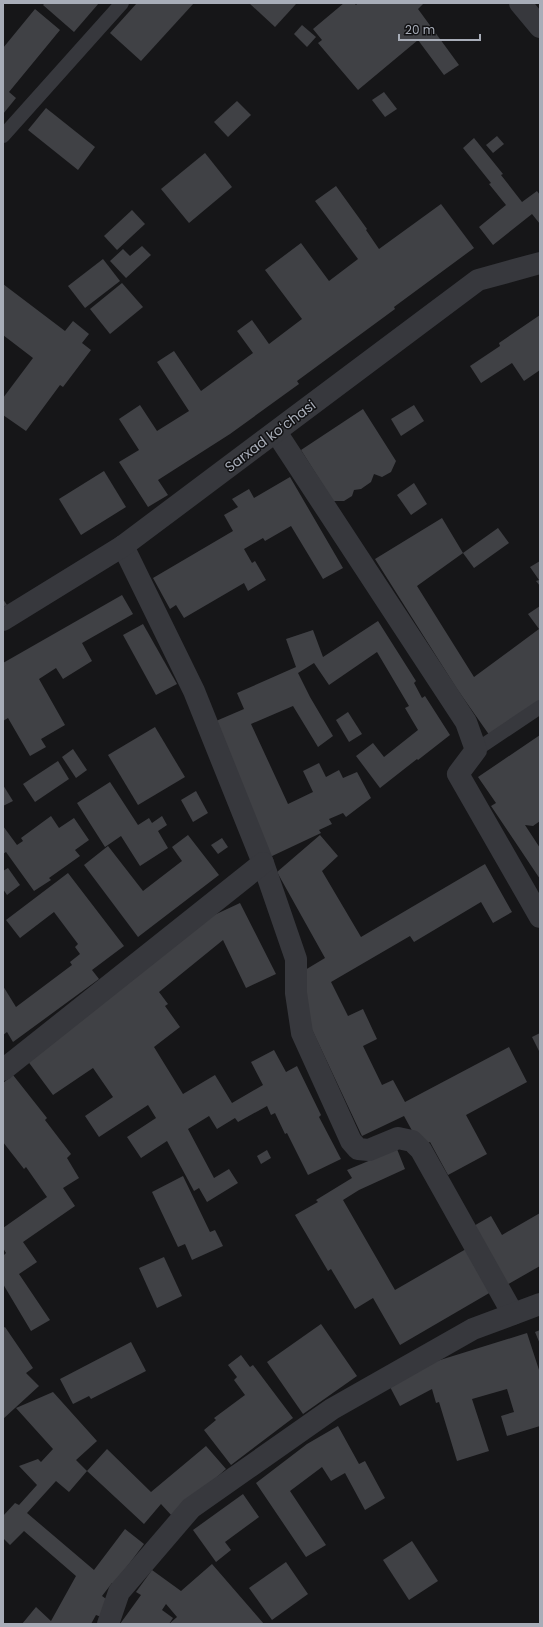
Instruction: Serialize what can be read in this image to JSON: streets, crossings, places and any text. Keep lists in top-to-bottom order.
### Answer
{
  "streets": {
    "street": ["Sarxad koʻchasi"]
  },
  "scale_bar": "20 m"
}
